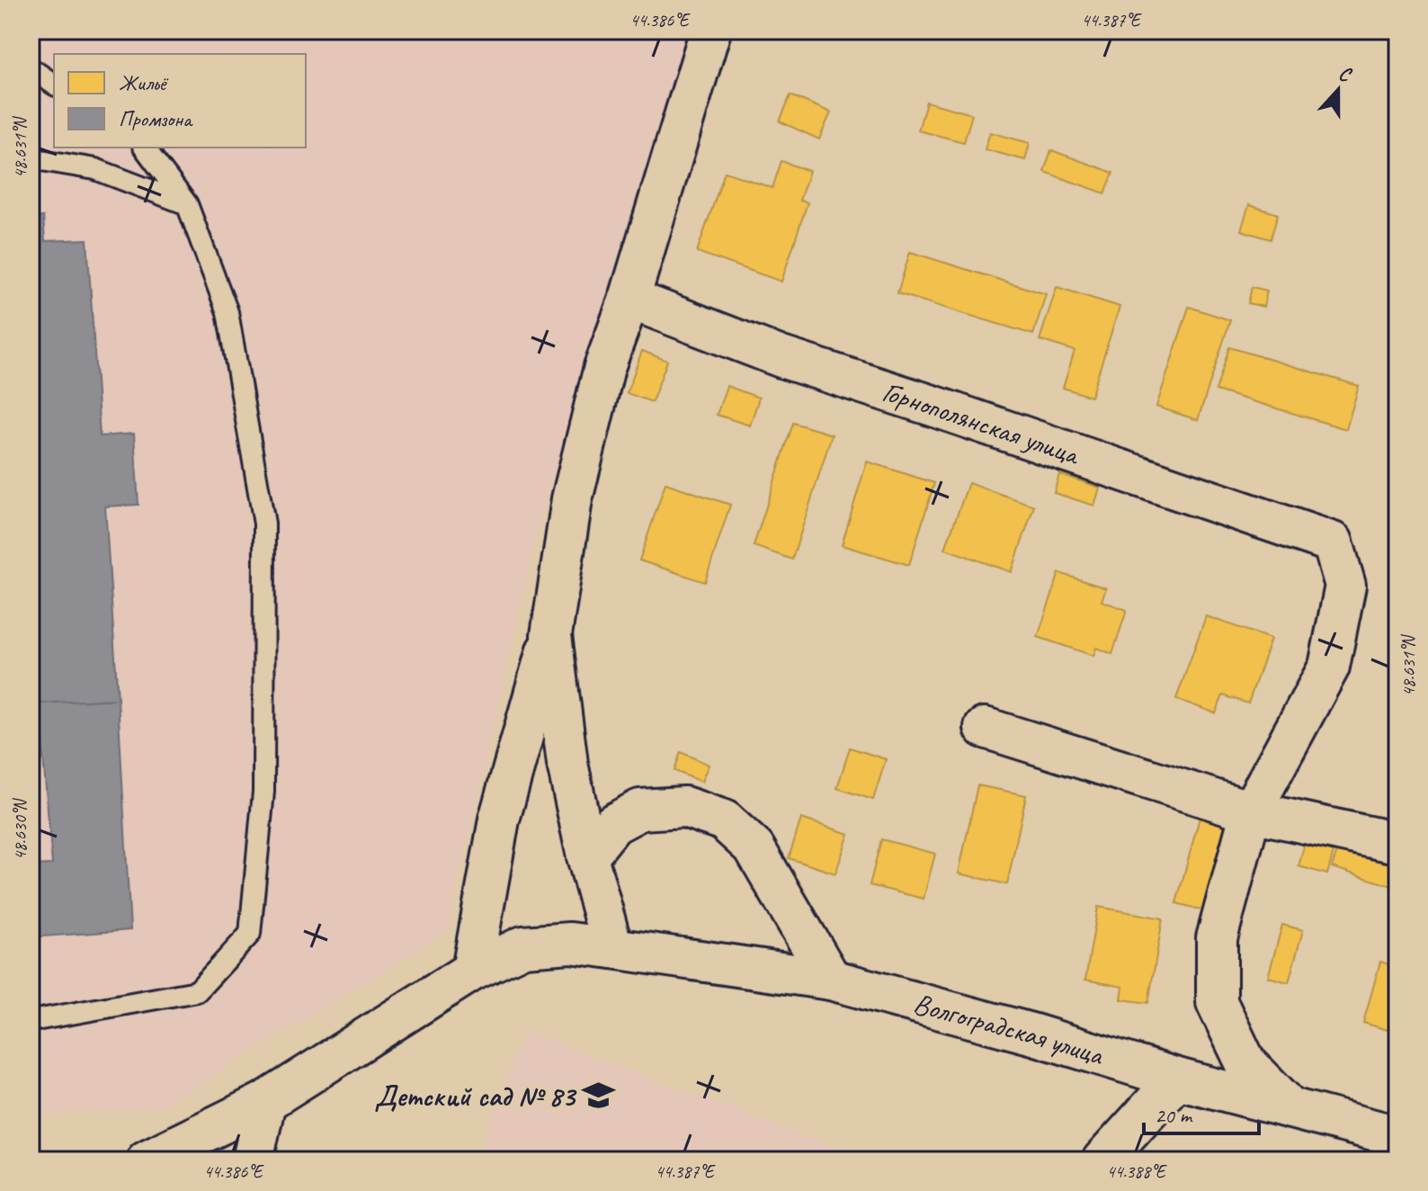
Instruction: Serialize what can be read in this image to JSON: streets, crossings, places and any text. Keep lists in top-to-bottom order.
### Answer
{
  "streets": {
    "street": ["Горнополянская улица", "Волгоградская улица"]
  },
  "places": {
    "school or university": ["Детский сад № 83"]
  },
  "legend": ["Жильё", "Промзона"],
  "scale_bar": "20 m",
  "north": "top",
  "coordinates": [
    "44.386°E",
    "44.387°E",
    "48.631°N",
    "48.630°N",
    "44.388°E"
  ]
}
